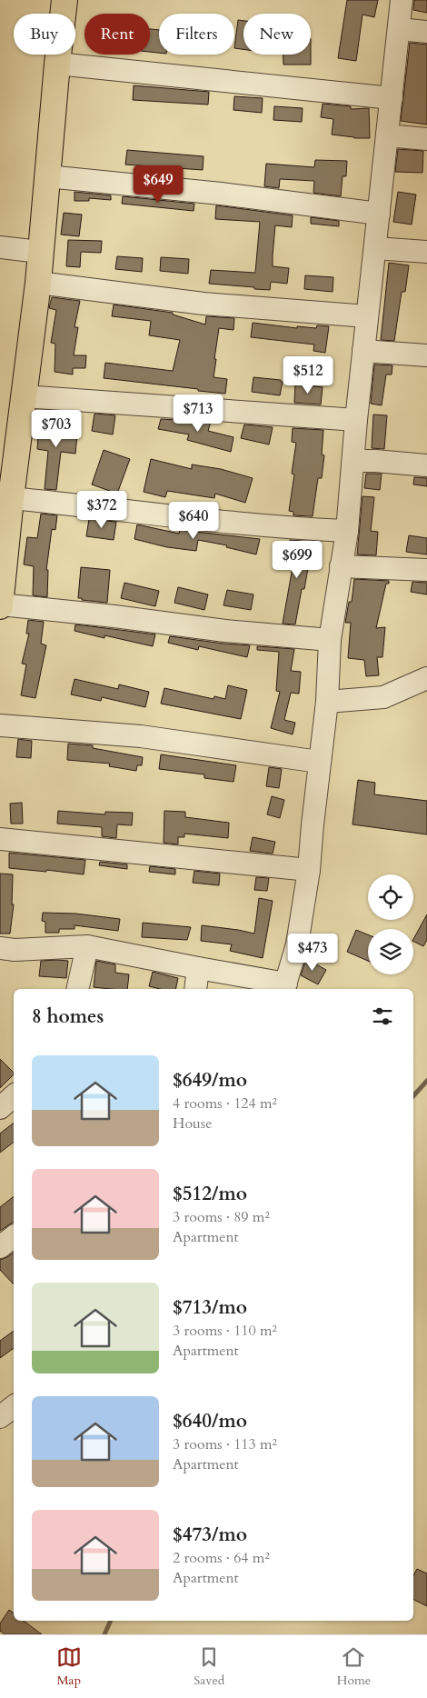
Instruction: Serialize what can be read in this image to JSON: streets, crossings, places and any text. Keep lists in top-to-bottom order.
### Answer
{
  "page": {
    "chip": [
      "Buy",
      "Rent",
      "Filters",
      "New"
    ],
    "price": [
      "$649",
      "$512",
      "$713",
      "$703",
      "$372",
      "$640",
      "$699",
      "$473"
    ],
    "heading": "8 homes",
    "list": [
      {
        "name": "$649/mo",
        "note": "4 rooms · 124 m² · House"
      },
      {
        "name": "$512/mo",
        "note": "3 rooms · 89 m² · Apartment"
      },
      {
        "name": "$713/mo",
        "note": "3 rooms · 110 m² · Apartment"
      },
      {
        "name": "$640/mo",
        "note": "3 rooms · 113 m² · Apartment"
      },
      {
        "name": "$473/mo",
        "note": "2 rooms · 64 m² · Apartment"
      }
    ],
    "tabs": ["Map", "Saved", "Home"]
  }
}
